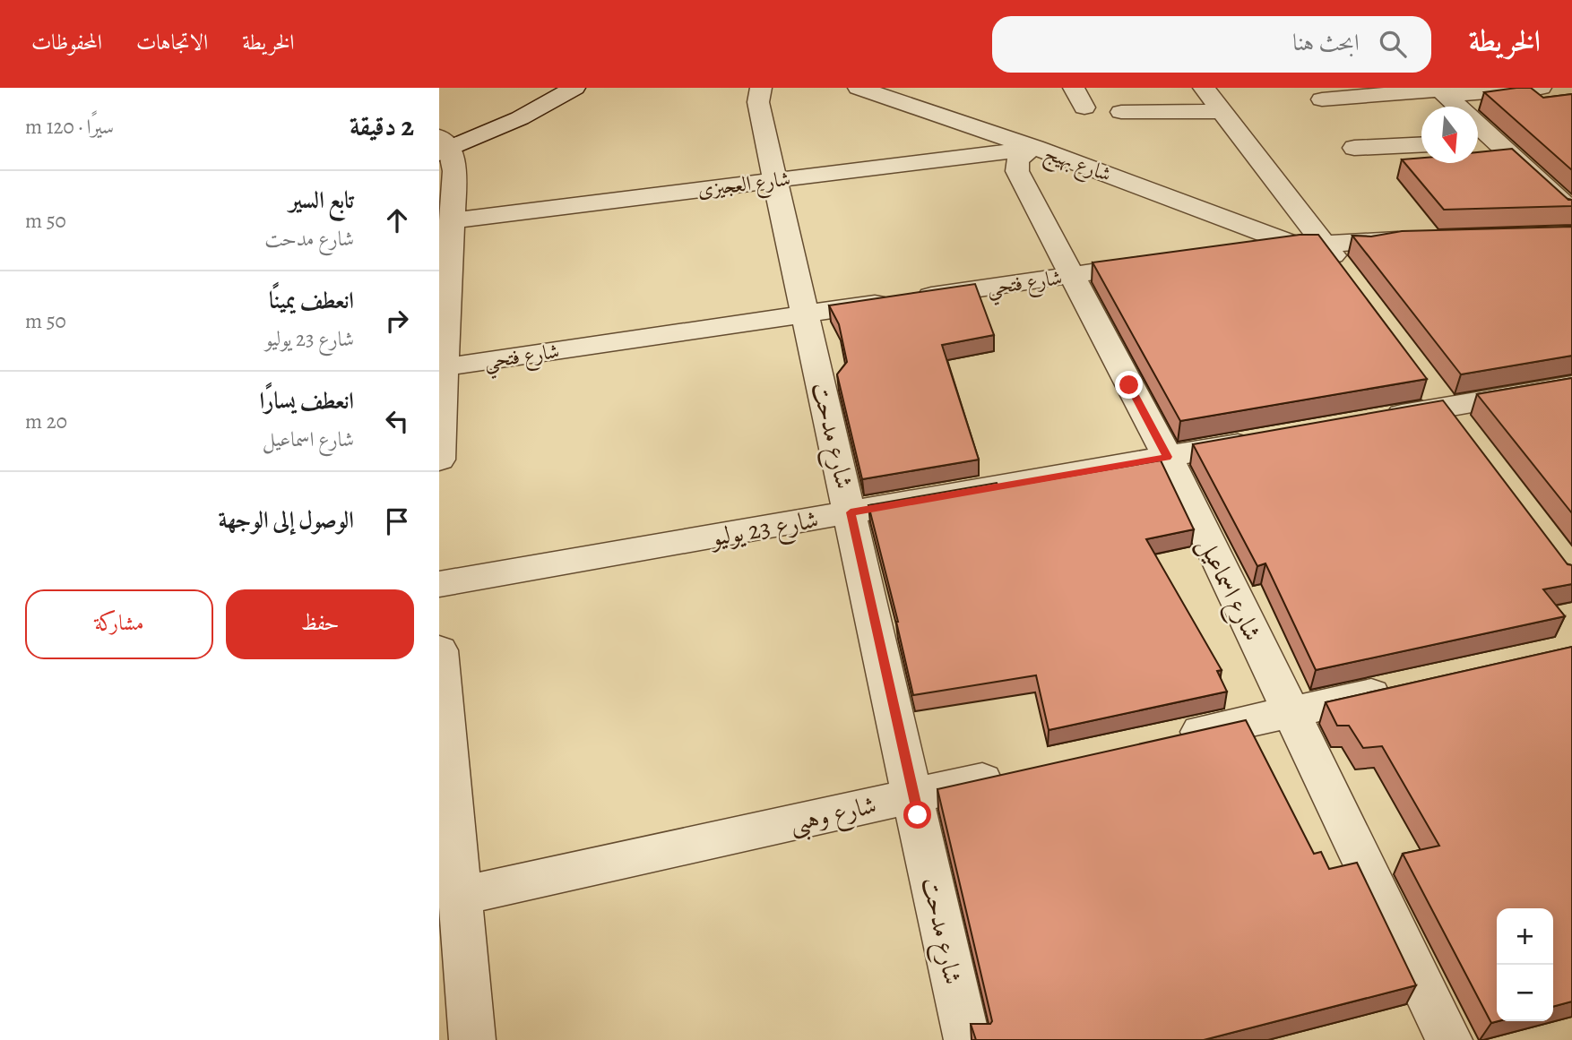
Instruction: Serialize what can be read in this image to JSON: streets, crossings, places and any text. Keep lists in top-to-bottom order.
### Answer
{
  "streets": {
    "street": [
      "شارع بهيج",
      "شارع العجيزى",
      "شارع فتحي",
      "شارع مدحت",
      "شارع 23 يوليو",
      "شارع اسماعيل",
      "شارع وهبى"
    ]
  },
  "crossings": [
    ["شارع بهيج", "شارع العجيزى"],
    ["شارع بهيج", "شارع اسماعيل"],
    ["شارع العجيزى", "شارع مدحت"],
    ["شارع العجيزى", "شارع اسماعيل"],
    ["شارع فتحي", "شارع مدحت"],
    ["شارع فتحي", "شارع اسماعيل"],
    ["شارع مدحت", "شارع 23 يوليو"],
    ["شارع مدحت", "شارع وهبى"],
    ["شارع 23 يوليو", "شارع اسماعيل"]
  ],
  "north": "bottom",
  "page": {
    "header": "الخريطة",
    "search": "ابحث هنا",
    "nav": ["الخريطة", "الاتجاهات", "المحفوظات"],
    "heading": ["2 دقيقة", "سيرًا · 120 m"],
    "list": [
      ["تابع السير", "شارع مدحت", "50 m"],
      ["انعطف يمينًا", "شارع 23 يوليو", "50 m"],
      ["انعطف يسارًا", "شارع اسماعيل", "20 m"],
      "الوصول إلى الوجهة"
    ],
    "buttons": ["حفظ", "مشاركة"],
    "map_buttons": ["+", "−"]
  }
}
